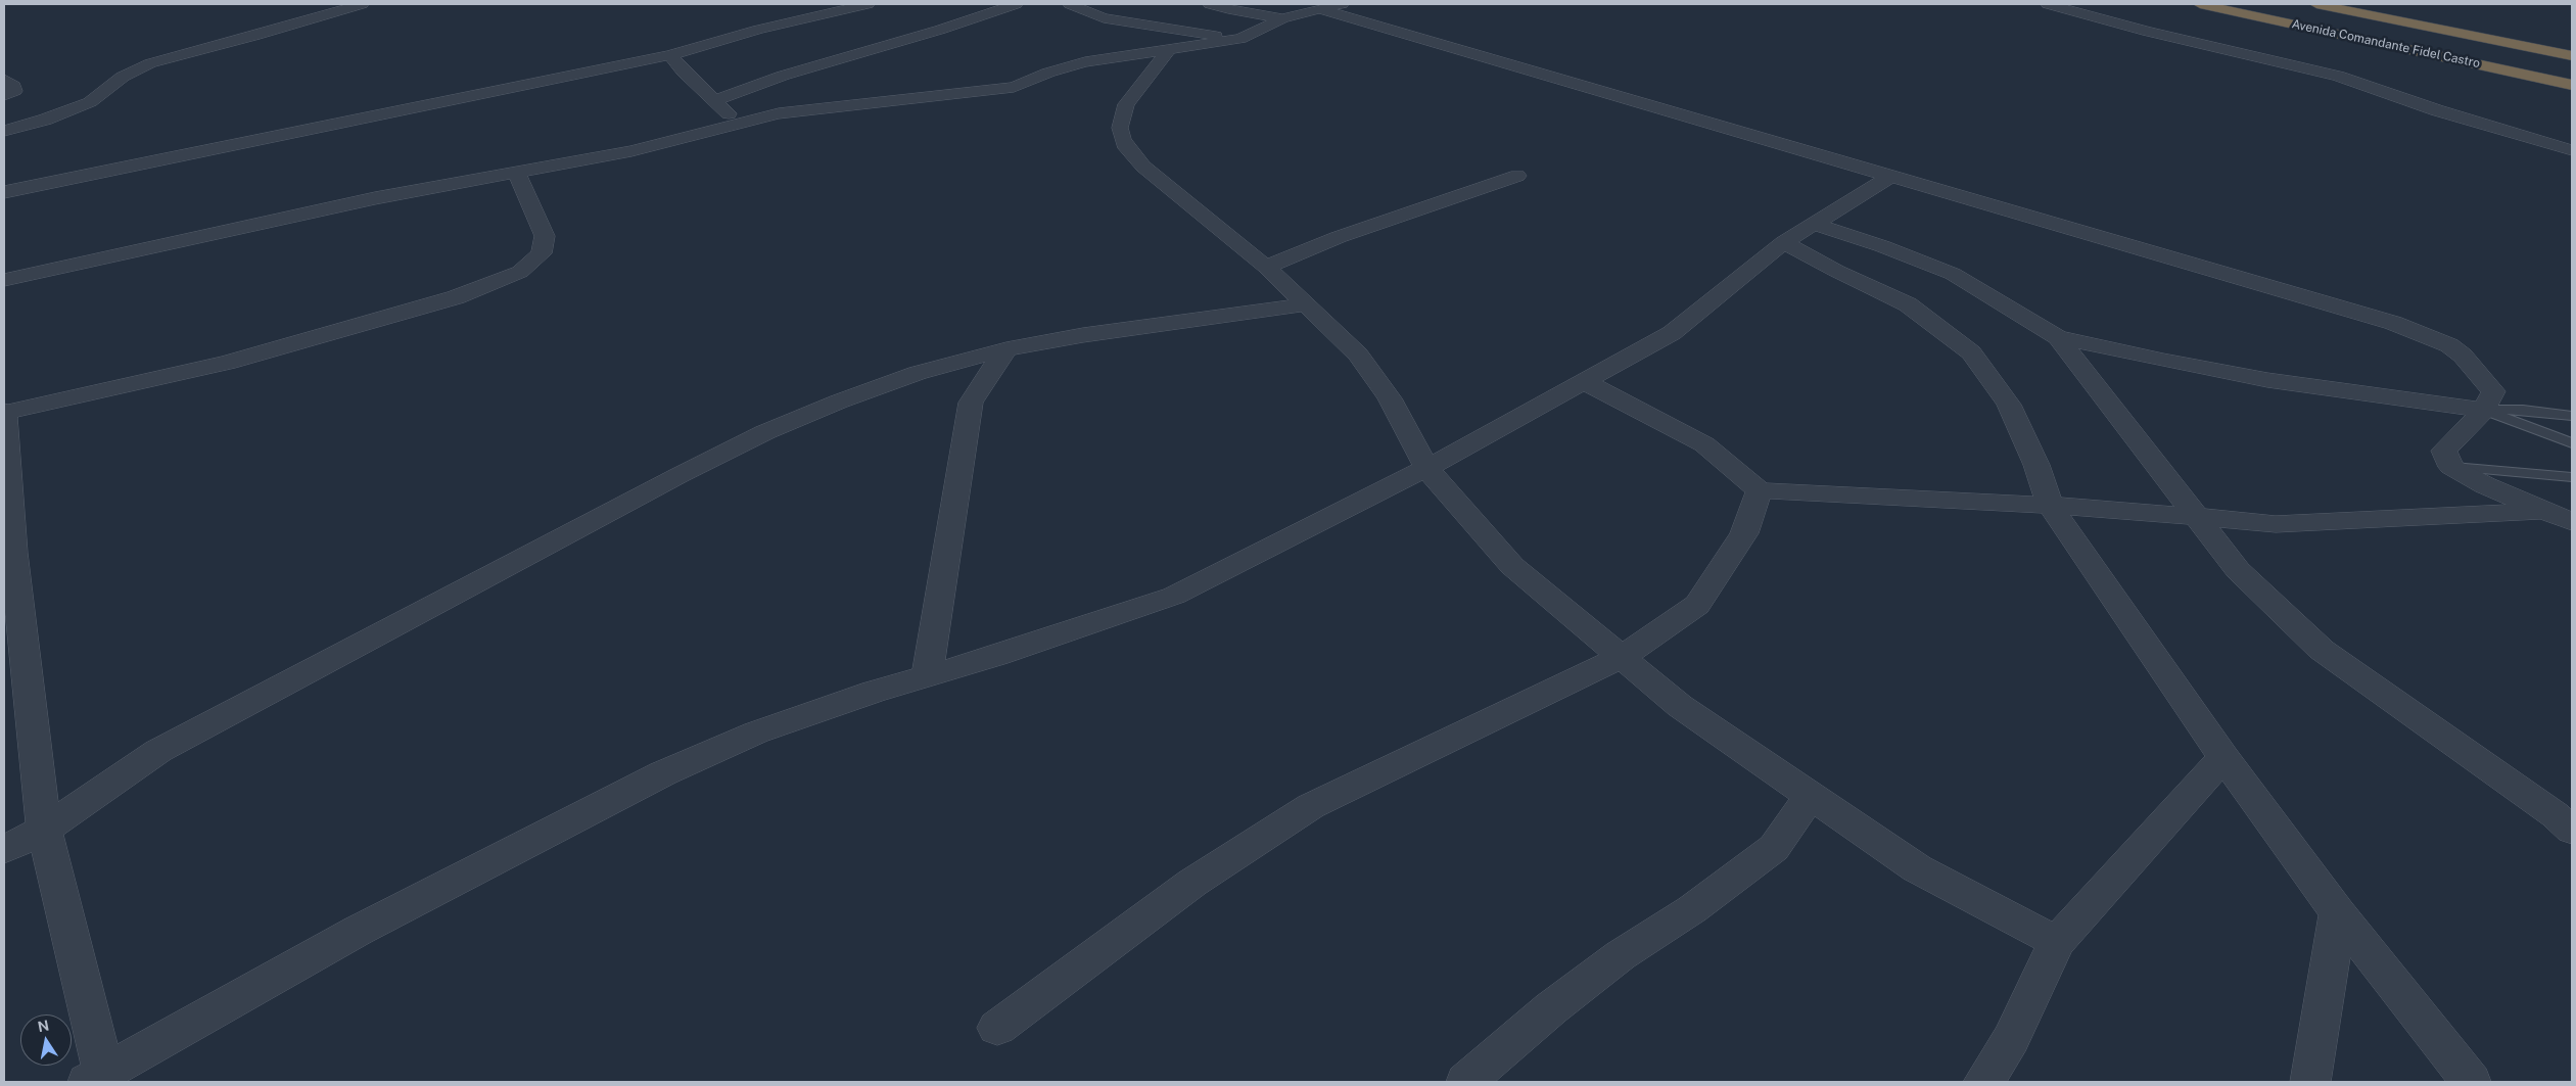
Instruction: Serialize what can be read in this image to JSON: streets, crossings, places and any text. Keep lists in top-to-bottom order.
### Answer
{
  "streets": {
    "highway": ["Avenida Comandante Fidel Castro"]
  },
  "north": "top"
}
